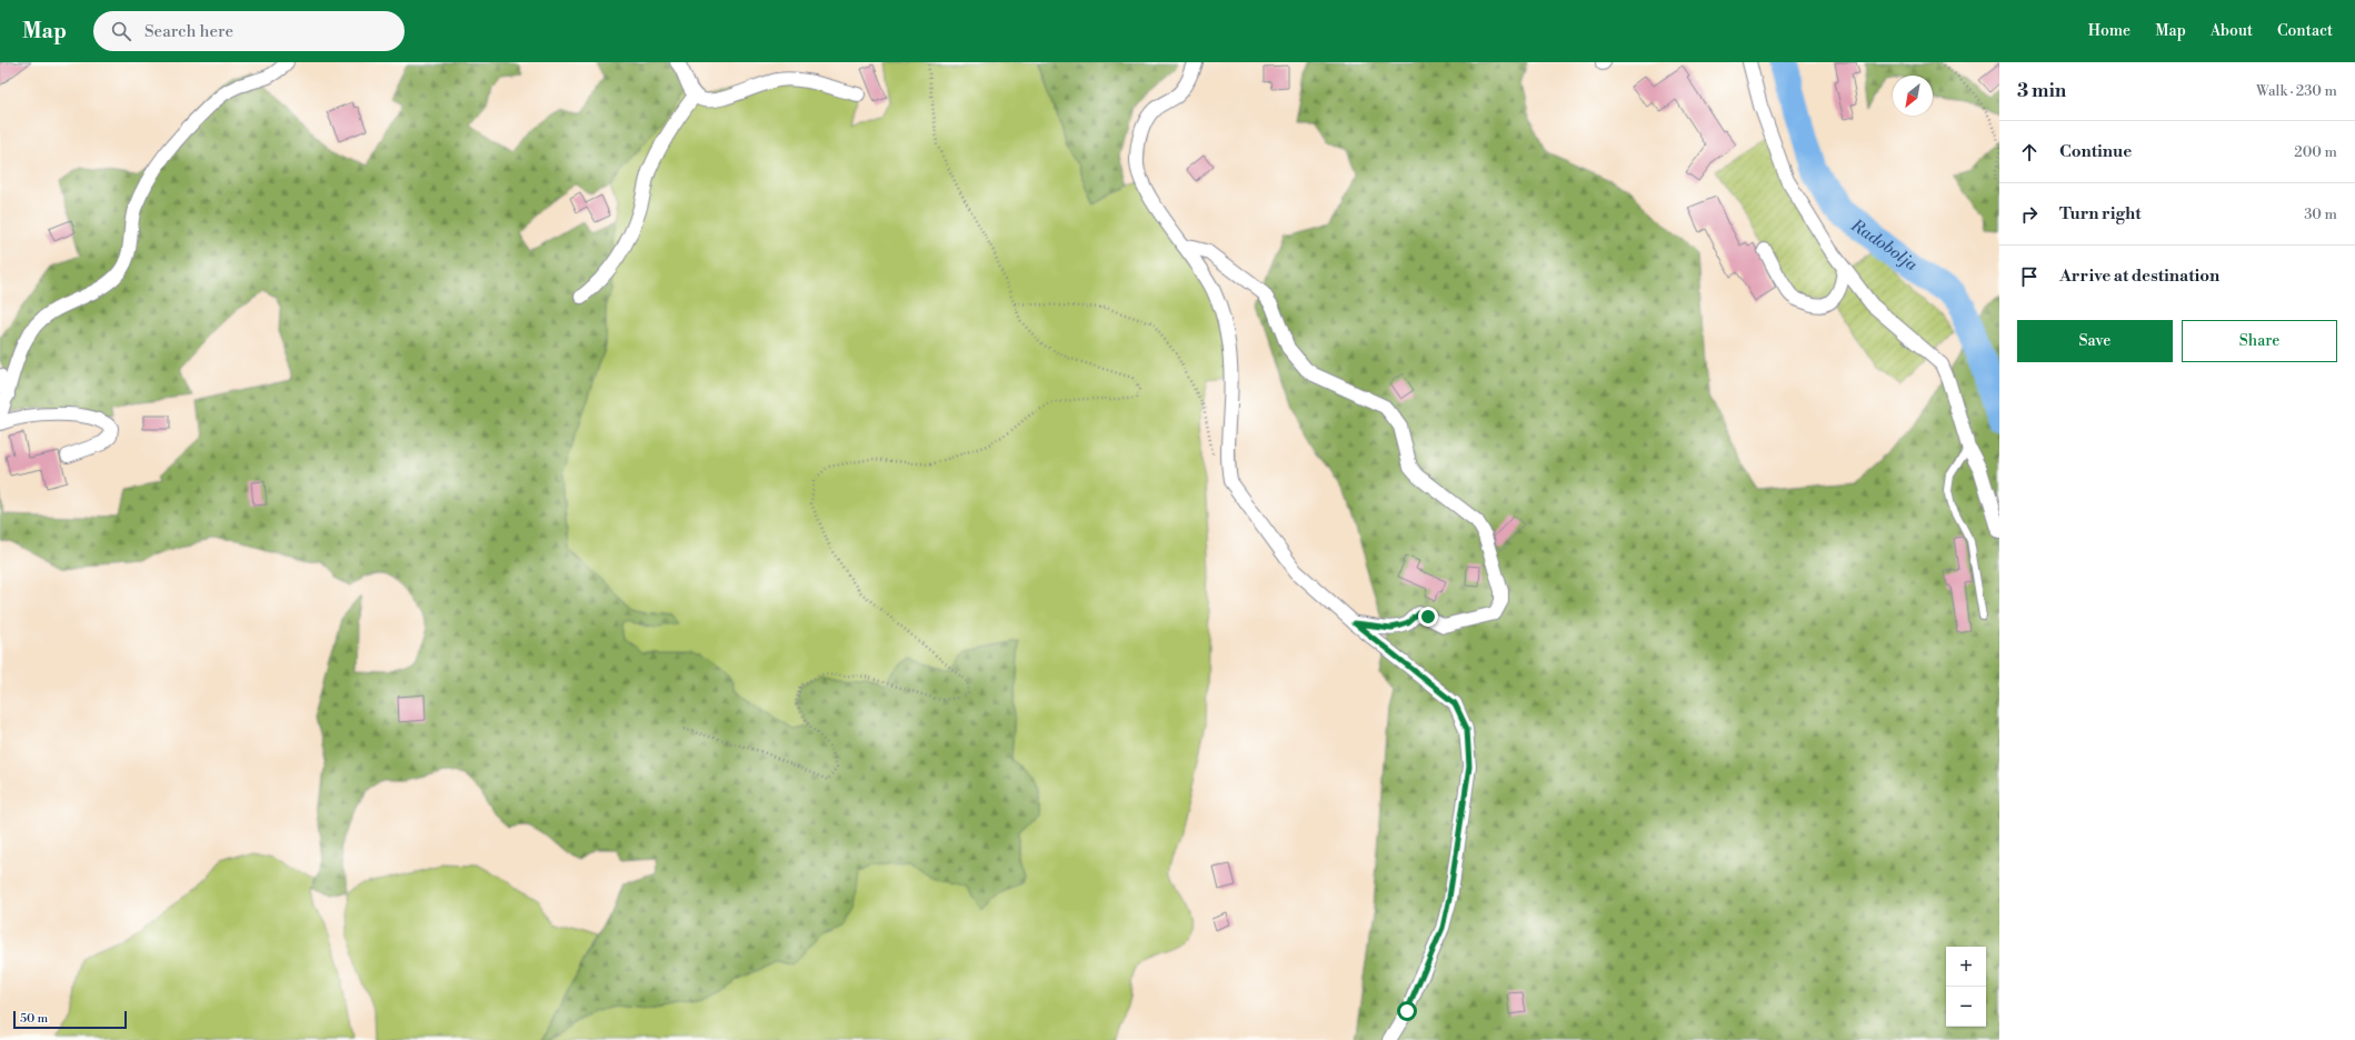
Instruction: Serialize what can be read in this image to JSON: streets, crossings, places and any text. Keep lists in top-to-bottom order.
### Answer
{
  "water": ["Radobolja"],
  "scale_bar": "50 m",
  "north": "bottom left",
  "page": {
    "header": "Map",
    "search": "Search here",
    "nav": [
      "Home",
      "Map",
      "About",
      "Contact"
    ],
    "heading": ["3 min", "Walk · 230 m"],
    "list": [
      ["Continue", "200 m"],
      ["Turn right", "30 m"],
      "Arrive at destination"
    ],
    "buttons": ["Save", "Share"],
    "map_buttons": ["+", "−"],
    "scale": "50 m"
  }
}
